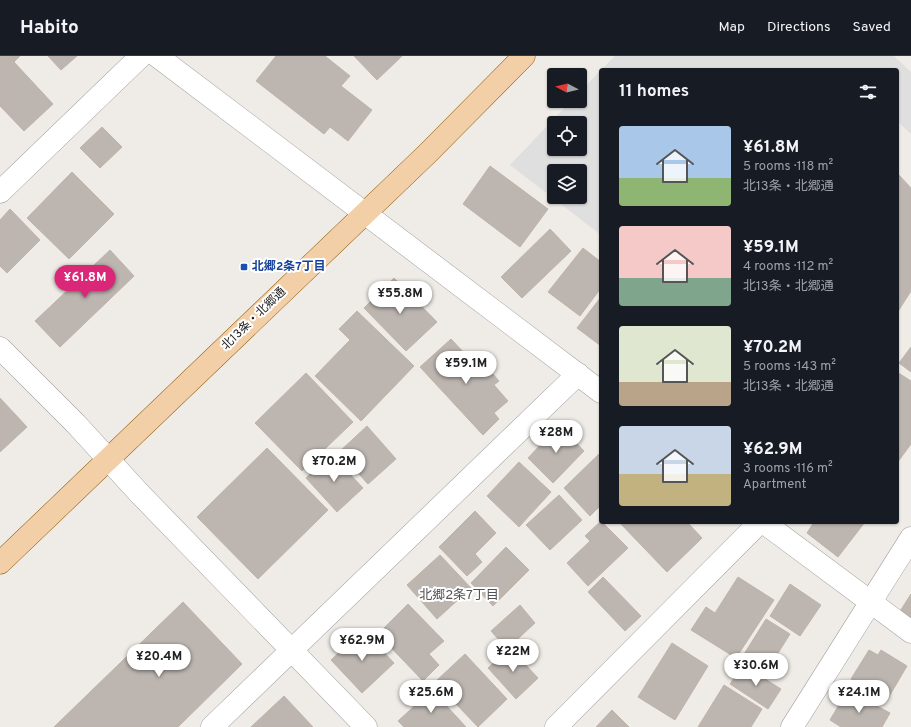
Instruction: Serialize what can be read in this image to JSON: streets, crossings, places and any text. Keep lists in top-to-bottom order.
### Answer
{
  "streets": {
    "main road": ["北13条・北郷通"]
  },
  "districts": ["北郷2条7丁目"],
  "places": {
    "transit": ["北郷2条7丁目"]
  },
  "north": "left",
  "page": {
    "header": "Habito",
    "nav": ["Map", "Directions", "Saved"],
    "heading": "11 homes",
    "list": [
      {
        "name": "¥61.8M",
        "note": "5 rooms · 118 m² · 北13条・北郷通"
      },
      {
        "name": "¥59.1M",
        "note": "4 rooms · 112 m² · 北13条・北郷通"
      },
      {
        "name": "¥70.2M",
        "note": "5 rooms · 143 m² · 北13条・北郷通"
      },
      {
        "name": "¥62.9M",
        "note": "3 rooms · 116 m² · Apartment"
      }
    ],
    "price": [
      "¥61.8M",
      "¥55.8M",
      "¥59.1M",
      "¥28M",
      "¥70.2M",
      "¥62.9M",
      "¥22M",
      "¥20.4M",
      "¥30.6M",
      "¥25.6M",
      "¥24.1M"
    ]
  }
}
